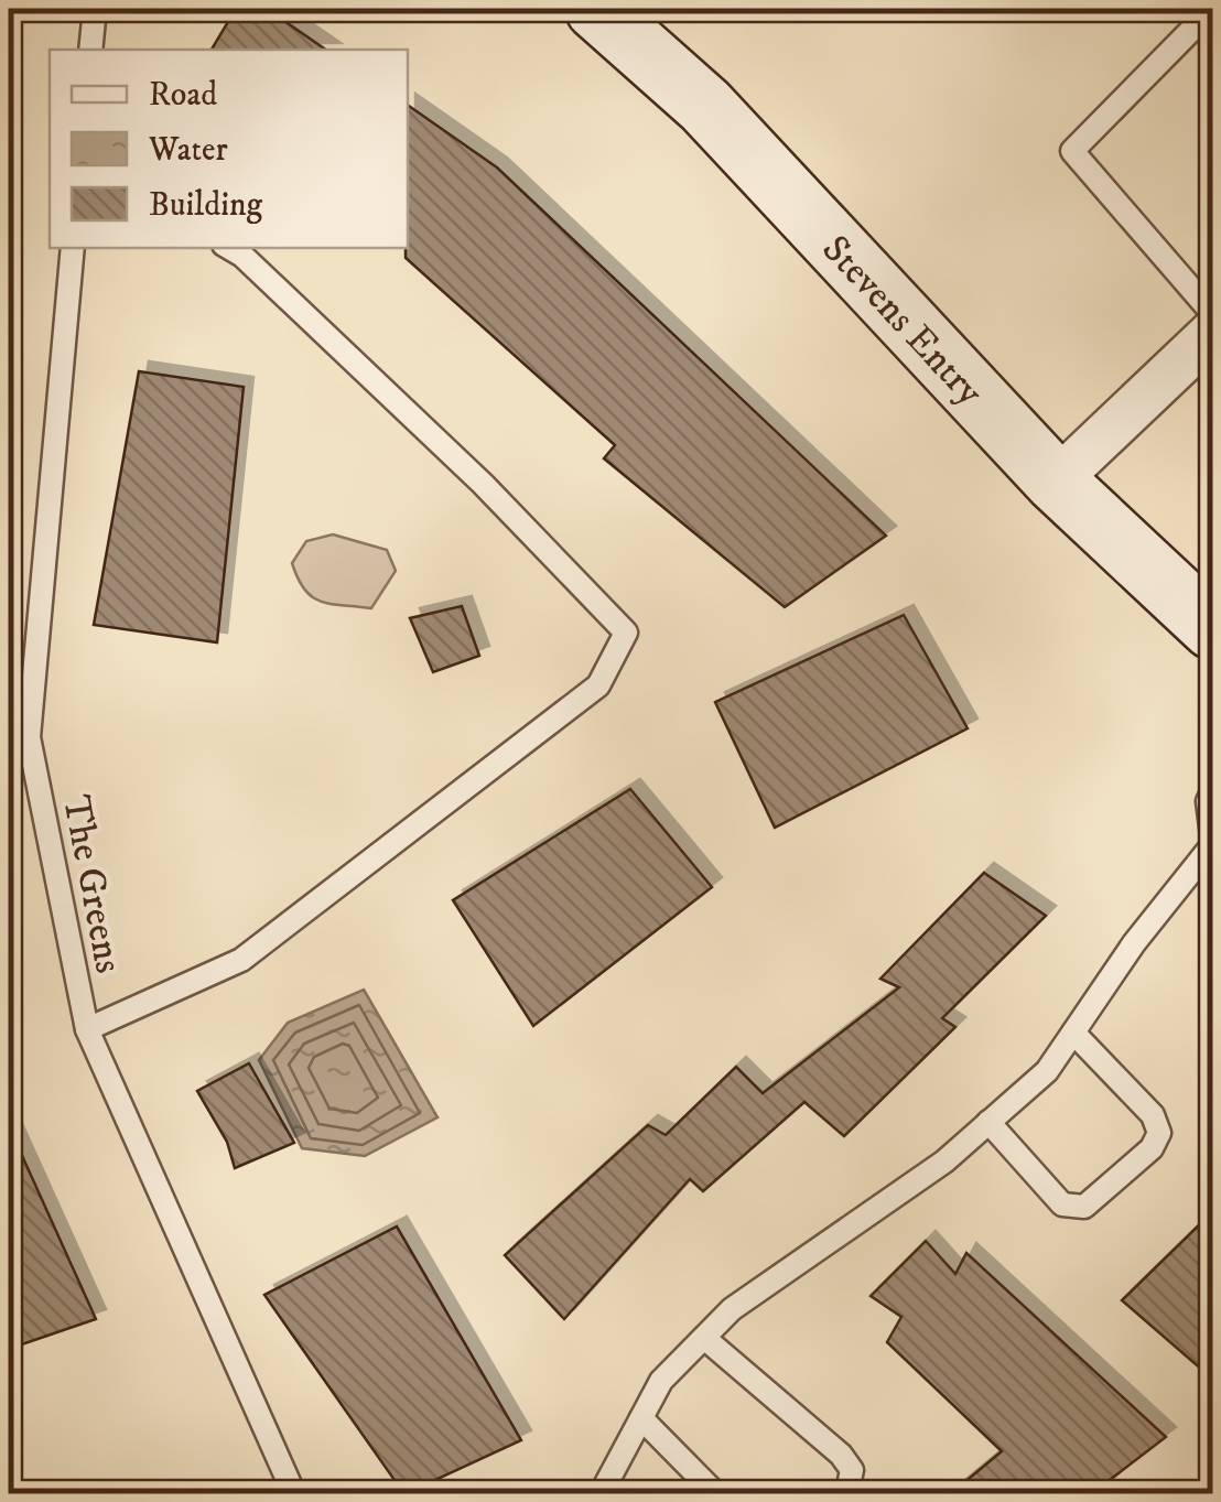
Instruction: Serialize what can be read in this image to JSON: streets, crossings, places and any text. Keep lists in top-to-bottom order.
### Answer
{
  "streets": {
    "street": ["Stevens Entry"],
    "lane": ["The Greens"]
  },
  "legend": ["Road", "Water", "Building"]
}
